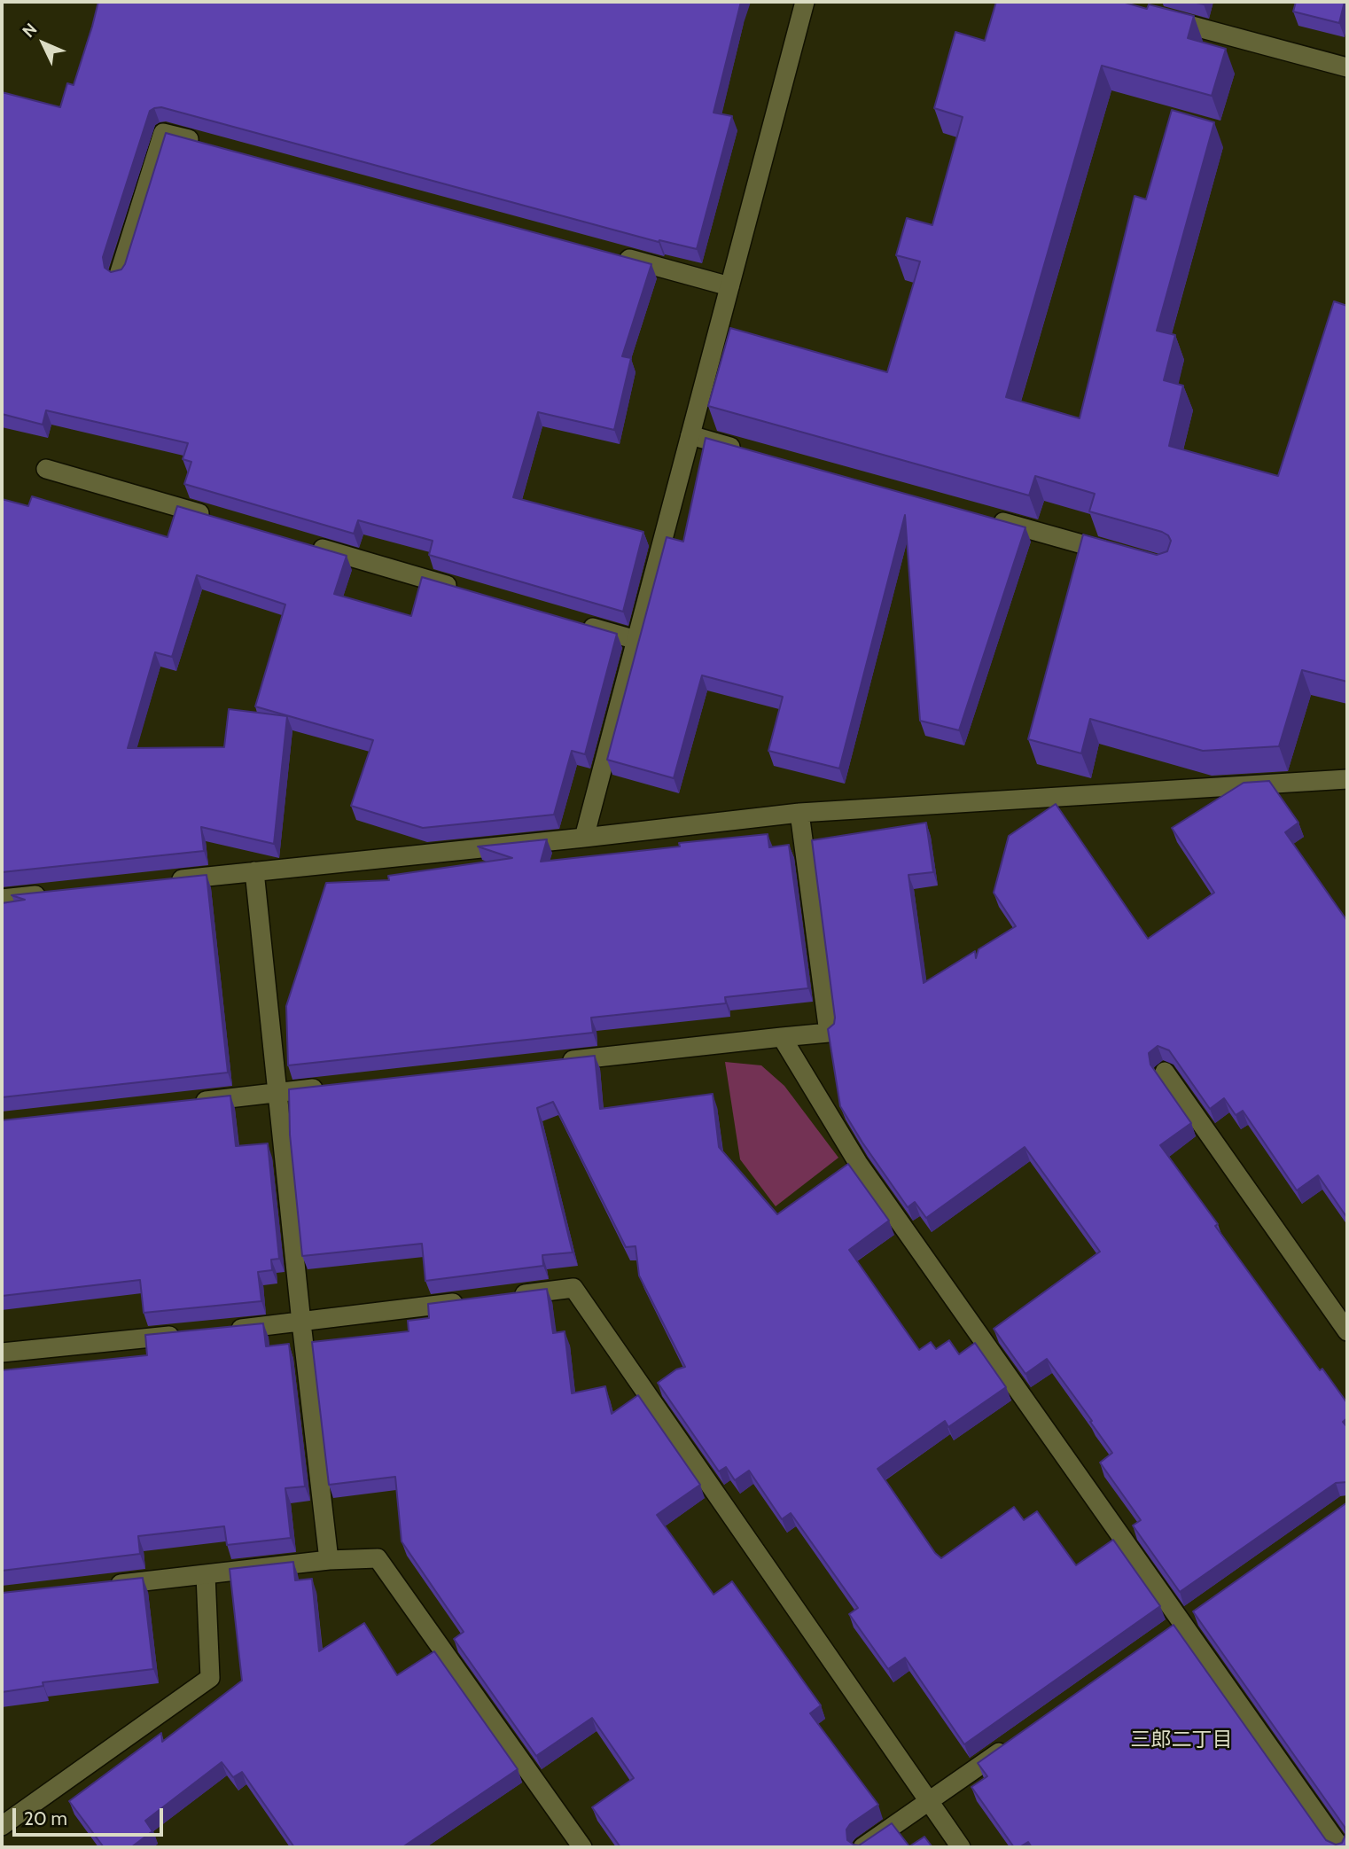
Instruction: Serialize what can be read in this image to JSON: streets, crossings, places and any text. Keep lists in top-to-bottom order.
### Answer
{
  "districts": ["三郎二丁目"],
  "scale_bar": "20 m",
  "north": "top left"
}
